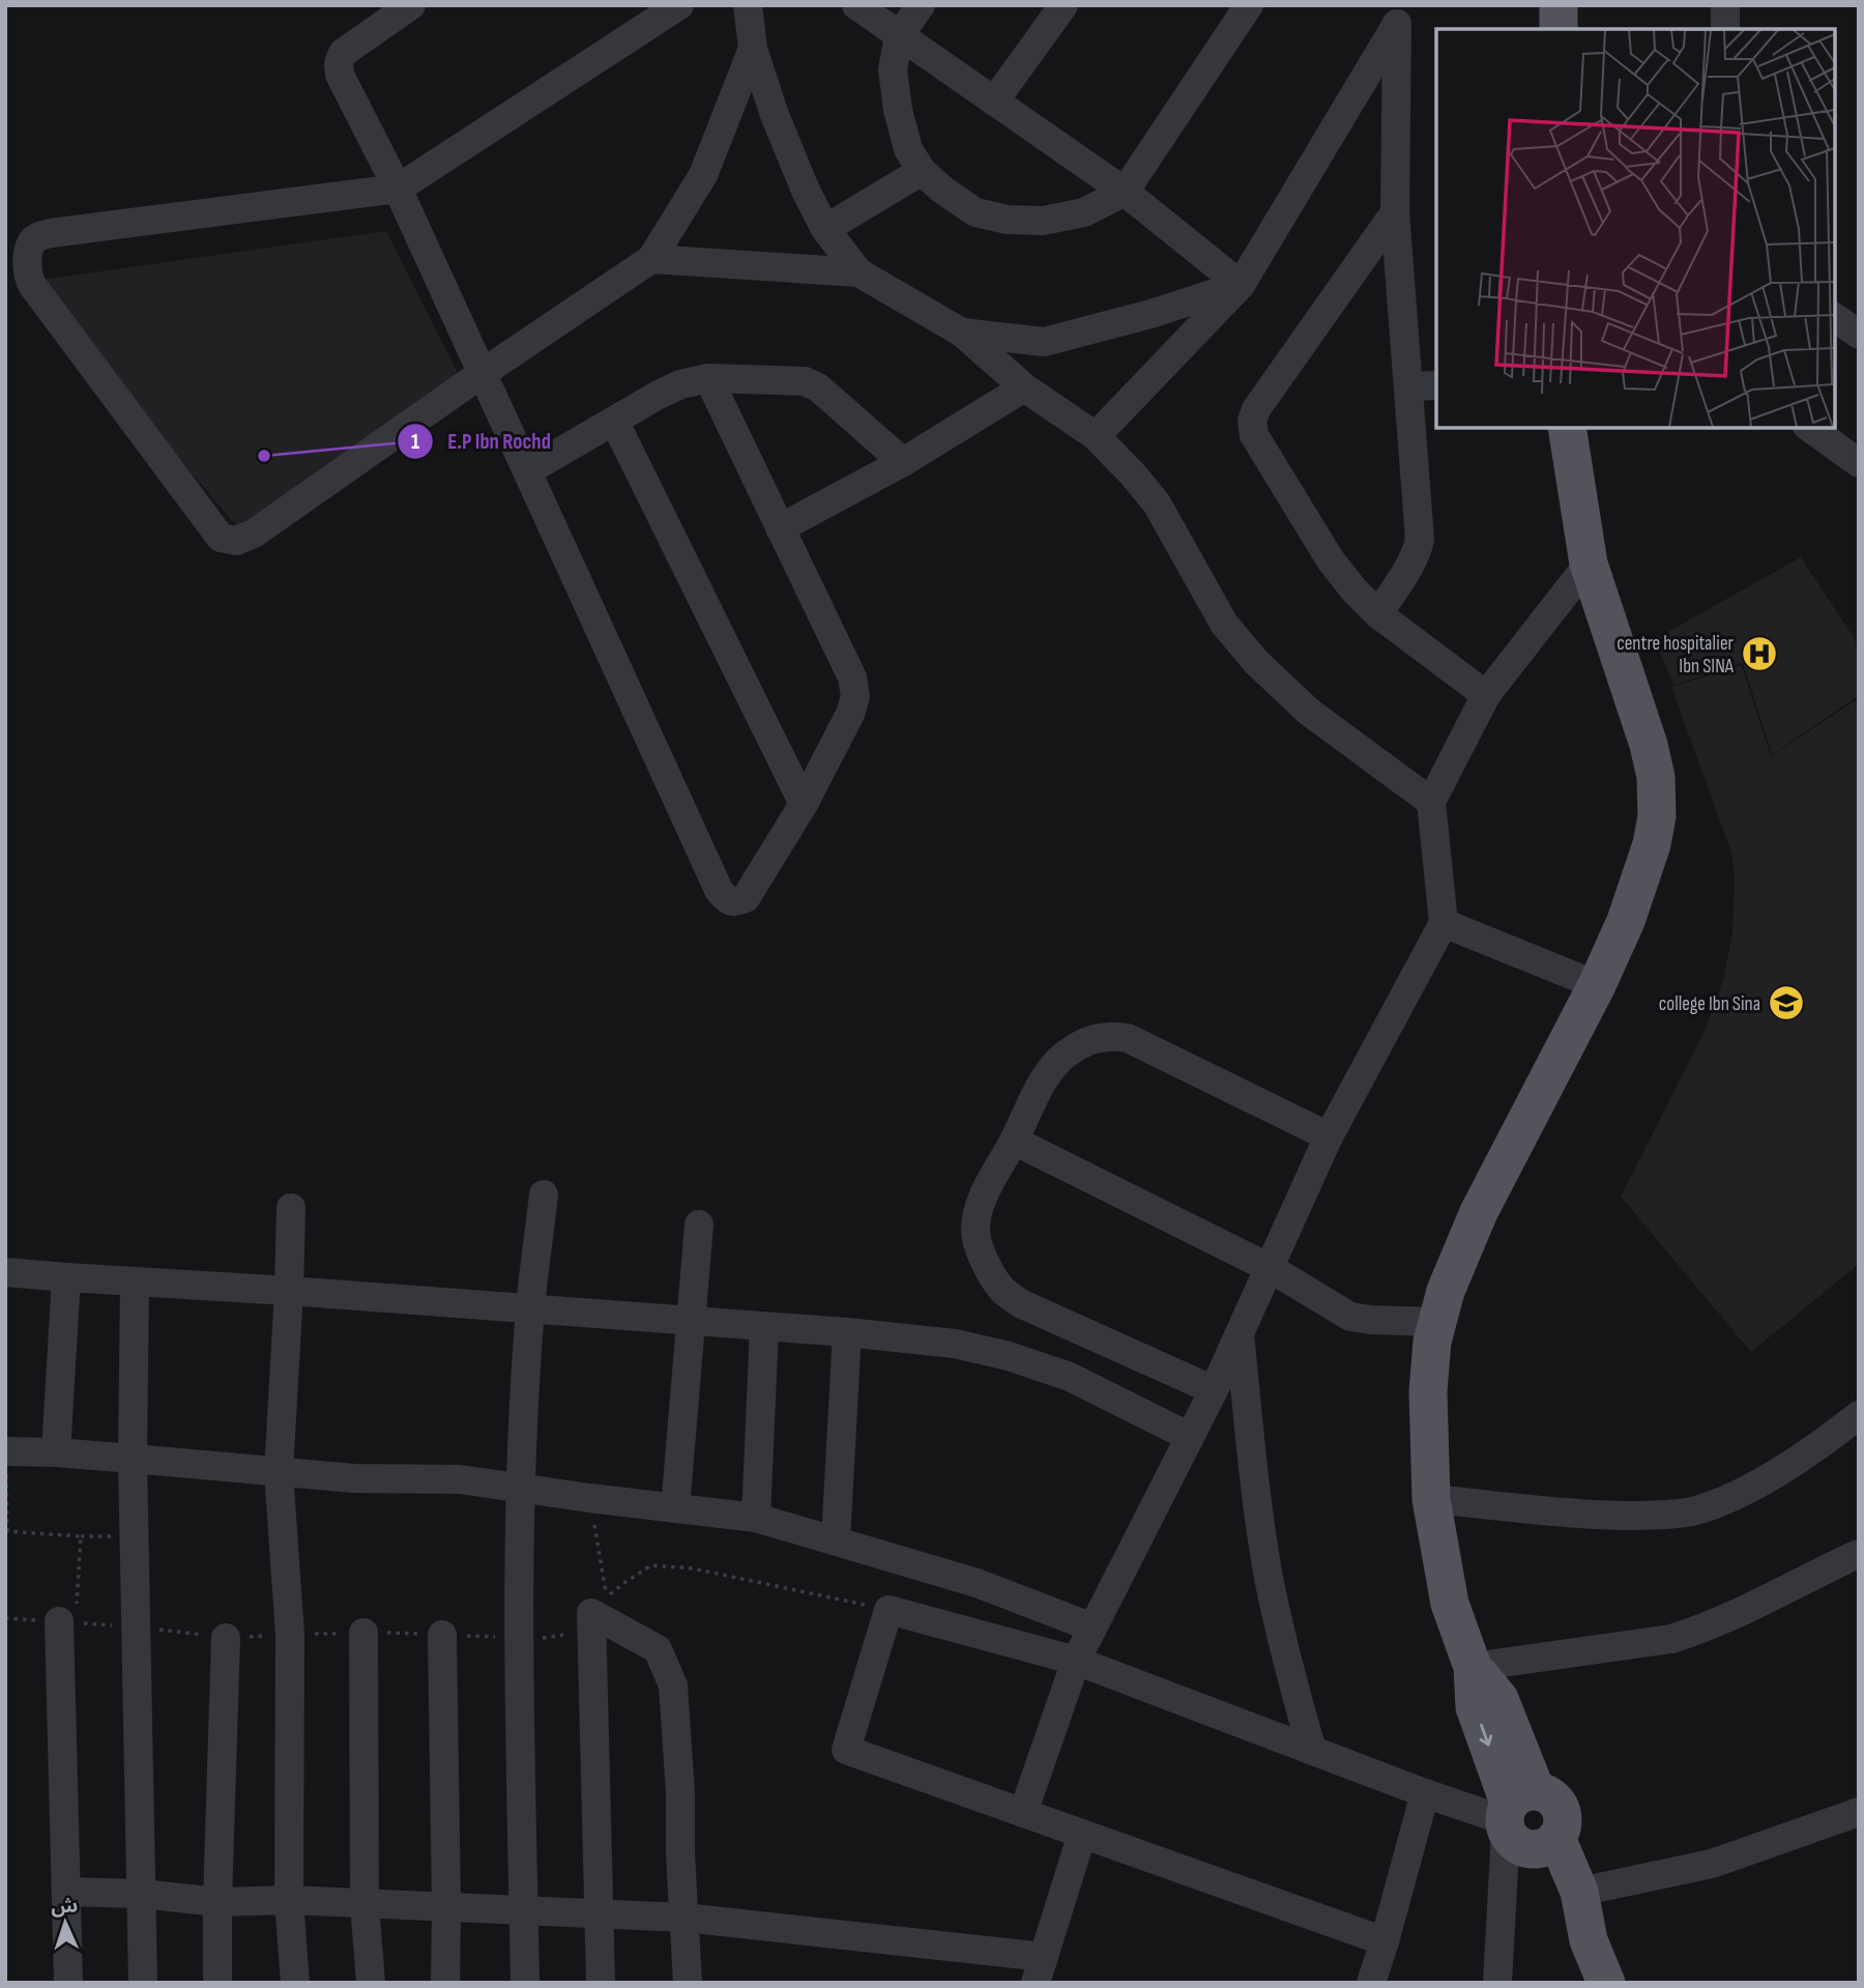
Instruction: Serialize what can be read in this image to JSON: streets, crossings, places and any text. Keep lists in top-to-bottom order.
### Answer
{
  "places": {
    "other": ["E.P Ibn Rochd"],
    "hospital": ["centre hospitalier Ibn SINA"],
    "school or university": ["college Ibn Sina"]
  },
  "north": "top"
}
